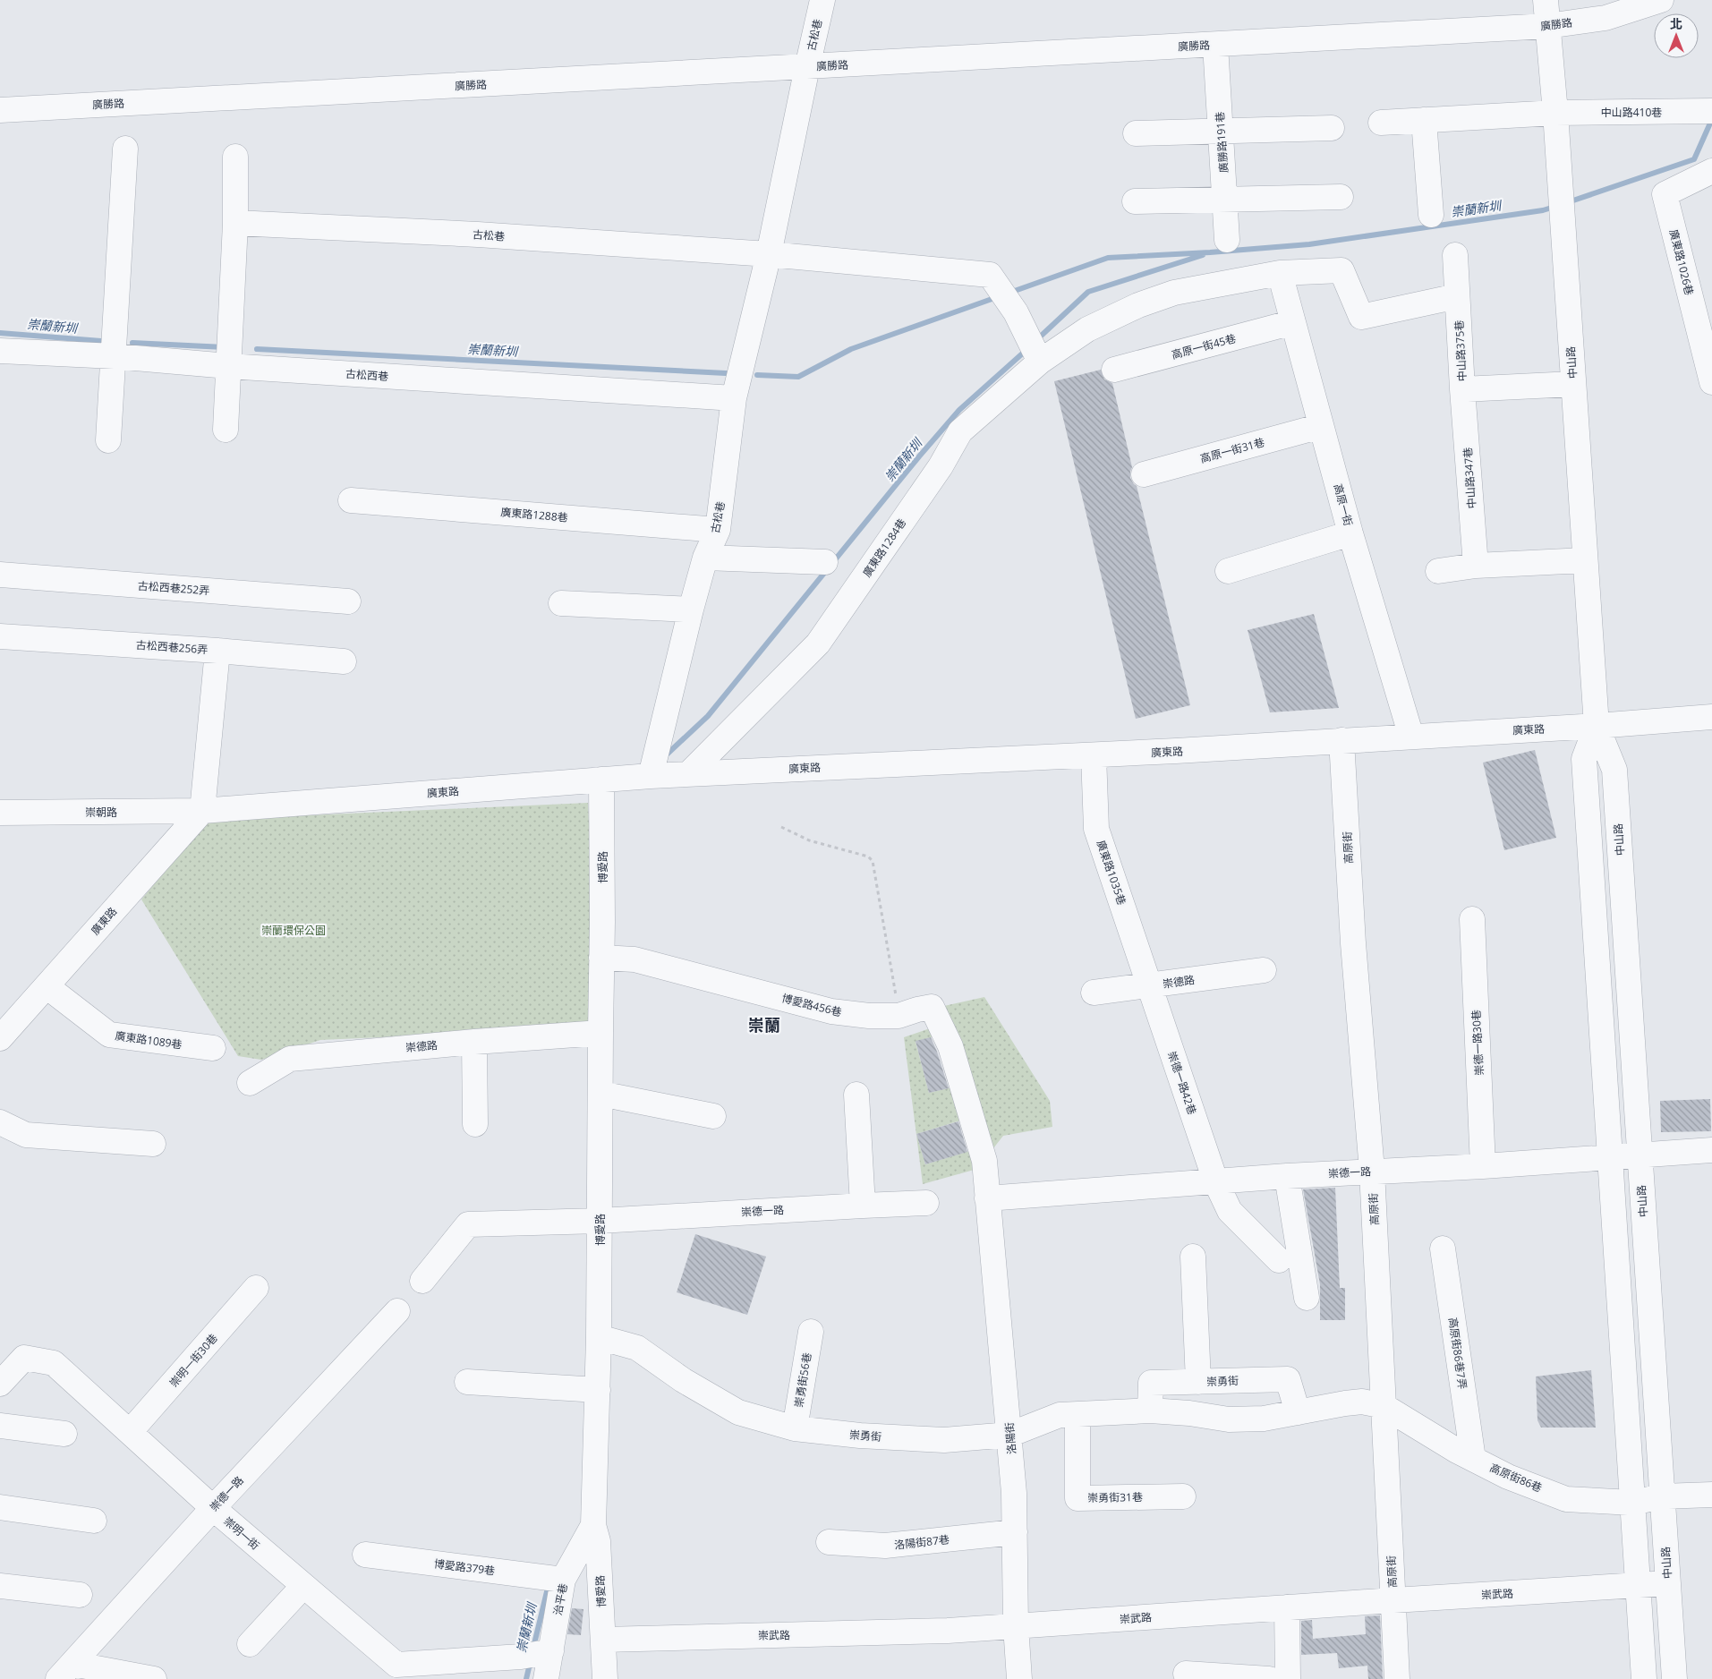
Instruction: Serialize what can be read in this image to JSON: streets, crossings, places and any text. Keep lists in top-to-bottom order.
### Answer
{
  "streets": {
    "street": [
      "廣勝路",
      "古松巷",
      "中山路410巷",
      "廣勝路191巷",
      "廣東路1026巷",
      "高原一街45巷",
      "中山路375巷",
      "中山路",
      "古松西巷",
      "高原一街31巷",
      "中山路347巷",
      "高原一街",
      "廣東路1288巷",
      "廣東路1284巷",
      "古松西巷252弄",
      "古松西巷256弄",
      "廣東路",
      "崇朝路",
      "高原街",
      "博愛路",
      "廣東路1035巷",
      "崇德路",
      "博愛路456巷",
      "廣東路1089巷",
      "崇德一路30巷",
      "崇德一路42巷",
      "崇德一路",
      "高原街86巷7弄",
      "崇明一街30巷",
      "崇勇街56巷",
      "崇勇街",
      "洛陽街",
      "高原街86巷",
      "崇勇街31巷",
      "崇明一街",
      "洛陽街87巷",
      "博愛路379巷",
      "崇武路",
      "治平巷"
    ]
  },
  "crossings": [
    ["廣勝路", "古松巷"],
    ["廣勝路", "廣勝路191巷"],
    ["廣勝路", "中山路"],
    ["古松巷", "古松西巷"],
    ["古松巷", "廣東路1288巷"],
    ["古松巷", "廣東路1284巷"],
    ["古松巷", "廣東路"],
    ["中山路410巷", "中山路"],
    ["高原一街45巷", "高原一街"],
    ["中山路375巷", "中山路"],
    ["中山路375巷", "中山路347巷"],
    ["中山路375巷", "廣東路1284巷"],
    ["中山路", "廣東路"],
    ["中山路", "崇德一路"],
    ["中山路", "高原街86巷"],
    ["中山路", "崇武路"],
    ["高原一街31巷", "高原一街"],
    ["高原一街", "廣東路1284巷"],
    ["高原一街", "廣東路"],
    ["廣東路1284巷", "廣東路"],
    ["廣東路", "崇朝路"],
    ["廣東路", "高原街"],
    ["廣東路", "博愛路"],
    ["廣東路", "廣東路1035巷"],
    ["廣東路", "廣東路1089巷"],
    ["高原街", "崇德一路"],
    ["高原街", "崇勇街"],
    ["高原街", "高原街86巷"],
    ["高原街", "崇武路"],
    ["博愛路", "崇德路"],
    ["博愛路", "博愛路456巷"],
    ["博愛路", "崇德一路"],
    ["博愛路", "崇勇街"],
    ["博愛路", "崇武路"],
    ["博愛路", "治平巷"],
    ["廣東路1035巷", "崇德路"],
    ["廣東路1035巷", "崇德一路42巷"],
    ["崇德路", "崇德一路42巷"],
    ["博愛路456巷", "崇德一路"],
    ["博愛路456巷", "洛陽街"],
    ["崇德一路30巷", "崇德一路"],
    ["崇德一路42巷", "崇德一路"],
    ["崇德一路", "洛陽街"],
    ["崇德一路", "崇明一街"],
    ["高原街86巷7弄", "高原街86巷"],
    ["崇明一街30巷", "崇明一街"],
    ["崇勇街56巷", "崇勇街"],
    ["崇勇街", "洛陽街"],
    ["崇勇街", "高原街86巷"],
    ["崇勇街", "崇勇街31巷"],
    ["洛陽街", "洛陽街87巷"],
    ["洛陽街", "崇武路"],
    ["崇明一街", "治平巷"],
    ["博愛路379巷", "治平巷"]
  ],
  "districts": ["崇蘭"],
  "water": ["崇蘭新圳"],
  "parks": ["崇蘭環保公園"],
  "north": "top"
}
